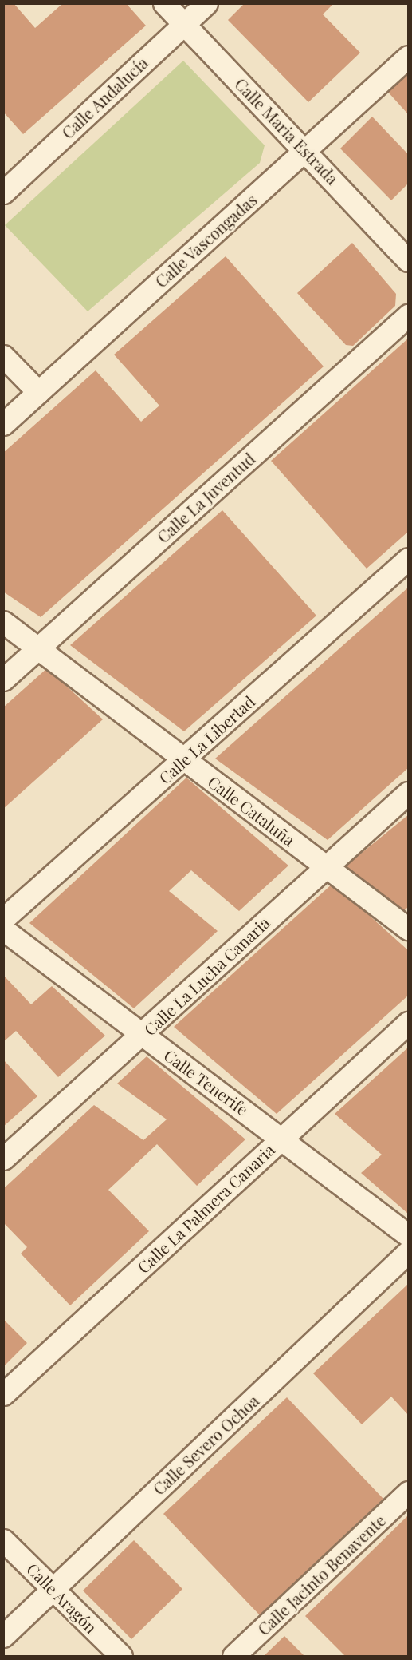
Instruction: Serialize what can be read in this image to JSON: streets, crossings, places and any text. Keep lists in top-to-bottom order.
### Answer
{
  "streets": {
    "street": [
      "Calle Andalucía",
      "Calle Maria Estrada",
      "Calle Vascongadas",
      "Calle La Juventud",
      "Calle La Libertad",
      "Calle Cataluña",
      "Calle La Lucha Canaria",
      "Calle Tenerife",
      "Calle La Palmera Canaria",
      "Calle Severo Ochoa",
      "Calle Jacinto Benavente",
      "Calle Aragón"
    ]
  },
  "crossings": [
    ["Calle Andalucía", "Calle Maria Estrada"],
    ["Calle Maria Estrada", "Calle Vascongadas"],
    ["Calle La Juventud", "Calle Cataluña"],
    ["Calle La Libertad", "Calle Cataluña"],
    ["Calle Cataluña", "Calle La Lucha Canaria"],
    ["Calle La Lucha Canaria", "Calle Tenerife"],
    ["Calle Tenerife", "Calle La Palmera Canaria"],
    ["Calle Severo Ochoa", "Calle Aragón"]
  ]
}
